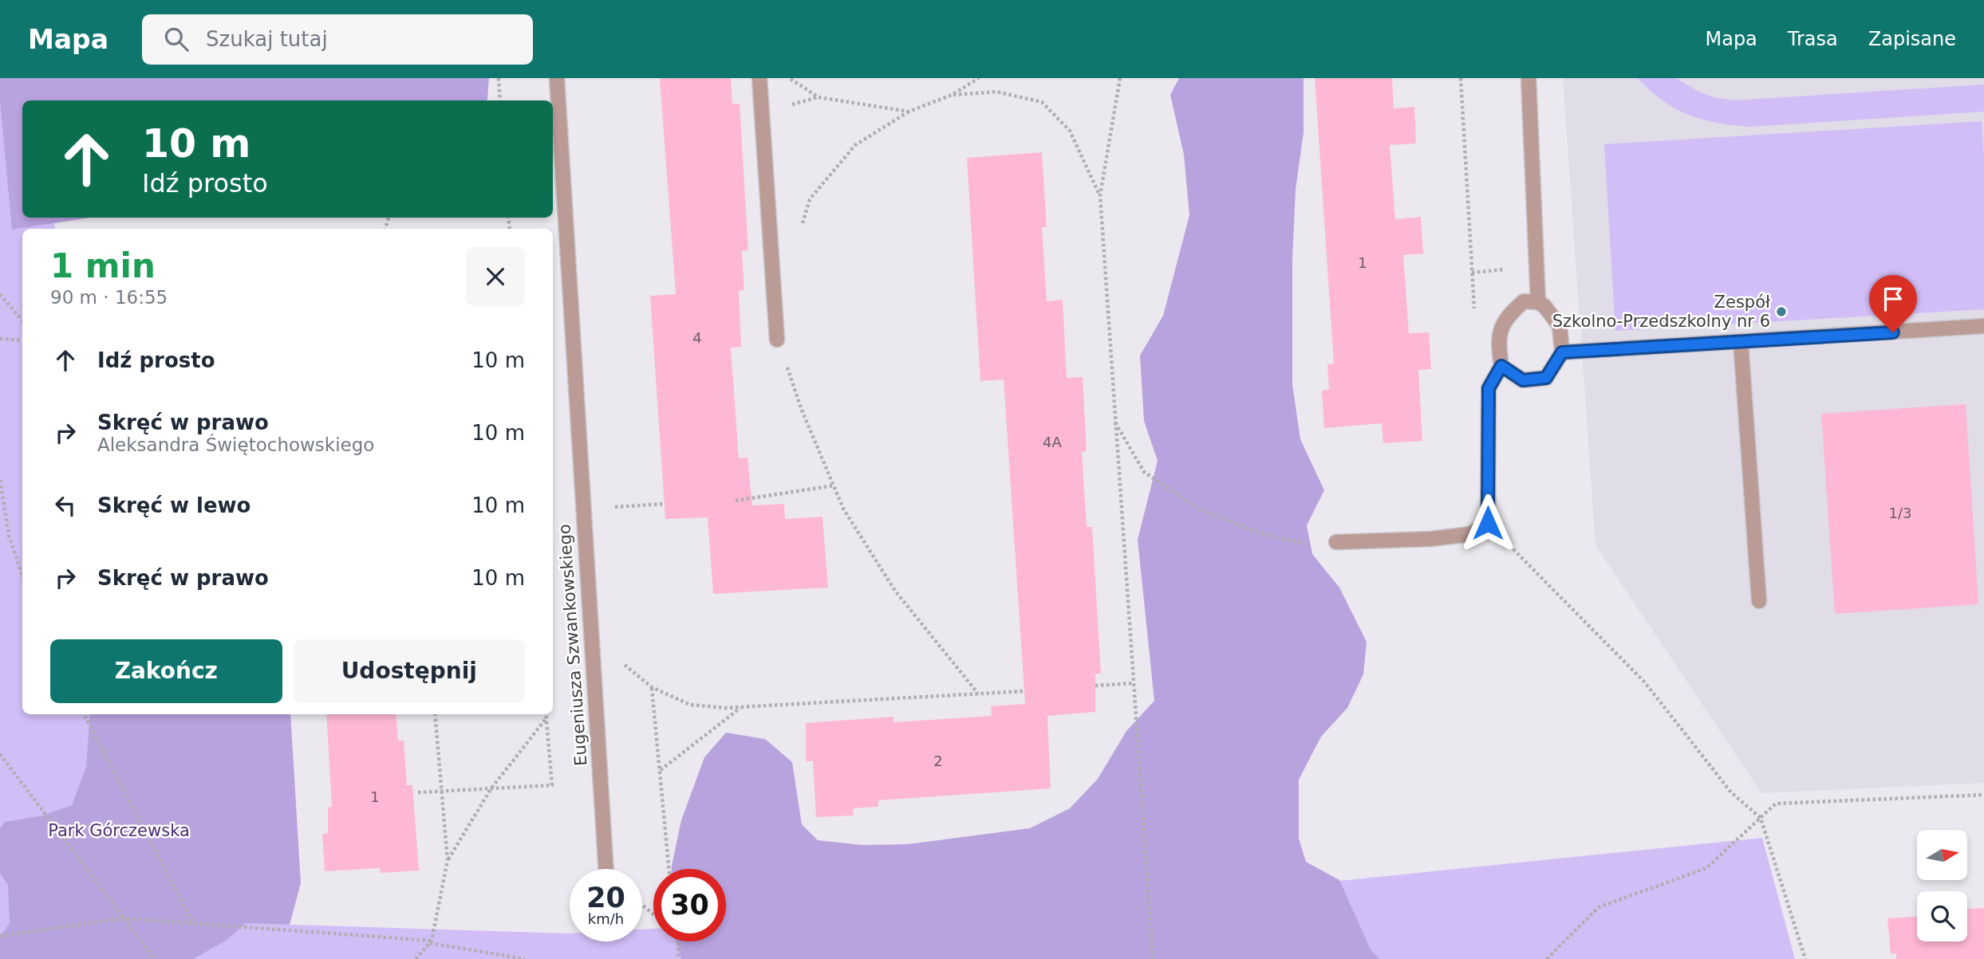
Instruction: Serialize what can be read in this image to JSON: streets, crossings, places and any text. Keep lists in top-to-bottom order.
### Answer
{
  "streets": {
    "street": ["Eugeniusza Szwankowskiego"]
  },
  "parks": ["Park Górczewska"],
  "places": ["Zespół Szkolno-Przedszkolny nr 6"],
  "house_numbers": [
    "1",
    "4",
    "4A",
    "1/3",
    "2",
    "1"
  ],
  "north": "right",
  "page": {
    "header": "Mapa",
    "search": "Szukaj tutaj",
    "nav": ["Mapa", "Trasa", "Zapisane"],
    "turn": ["10 m", "Idź prosto"],
    "heading": ["1 min", "90 m · 16:55"],
    "list": [
      {
        "name": "Idź prosto",
        "value": "10 m"
      },
      {
        "name": "Skręć w prawo",
        "note": "Aleksandra Świętochowskiego",
        "value": "10 m"
      },
      {
        "name": "Skręć w lewo",
        "value": "10 m"
      },
      {
        "name": "Skręć w prawo",
        "value": "10 m"
      }
    ],
    "buttons": ["Zakończ", "Udostępnij"],
    "speed": "20 km/h",
    "limit": "30"
  }
}
